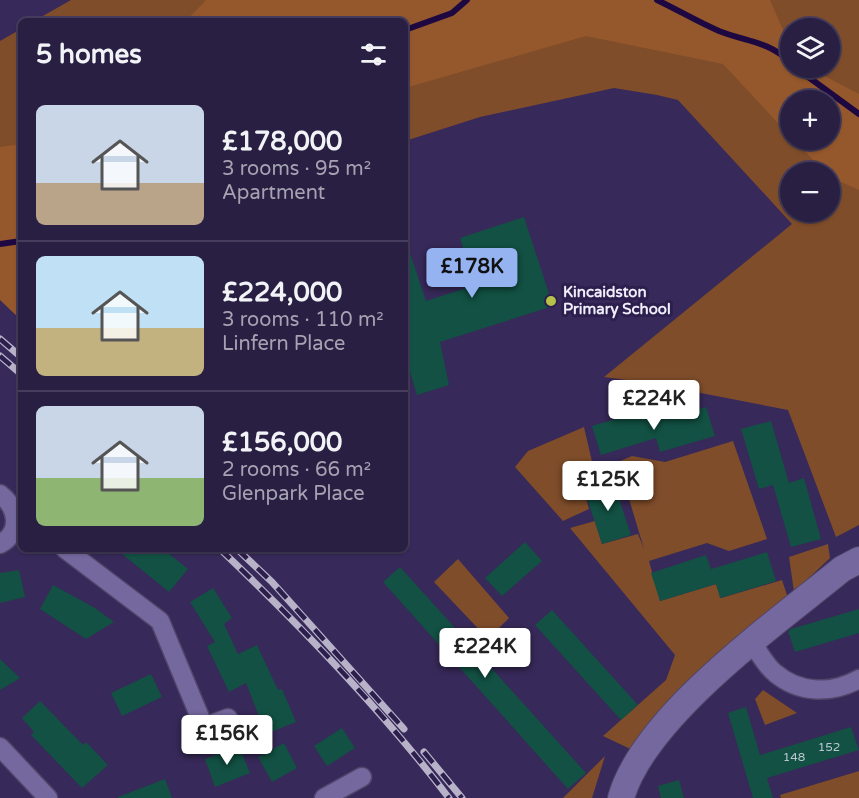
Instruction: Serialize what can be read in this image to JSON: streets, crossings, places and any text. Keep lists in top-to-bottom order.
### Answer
{
  "places": ["Kincaidston Primary School"],
  "house_numbers": ["152", "148"],
  "page": {
    "map_buttons": ["+", "−"],
    "heading": "5 homes",
    "list": [
      {
        "name": "£178,000",
        "note": "3 rooms · 95 m² · Apartment"
      },
      {
        "name": "£224,000",
        "note": "3 rooms · 110 m² · Linfern Place"
      },
      {
        "name": "£156,000",
        "note": "2 rooms · 66 m² · Glenpark Place"
      }
    ],
    "price": [
      "£178K",
      "£224K",
      "£125K",
      "£224K",
      "£156K"
    ]
  }
}
